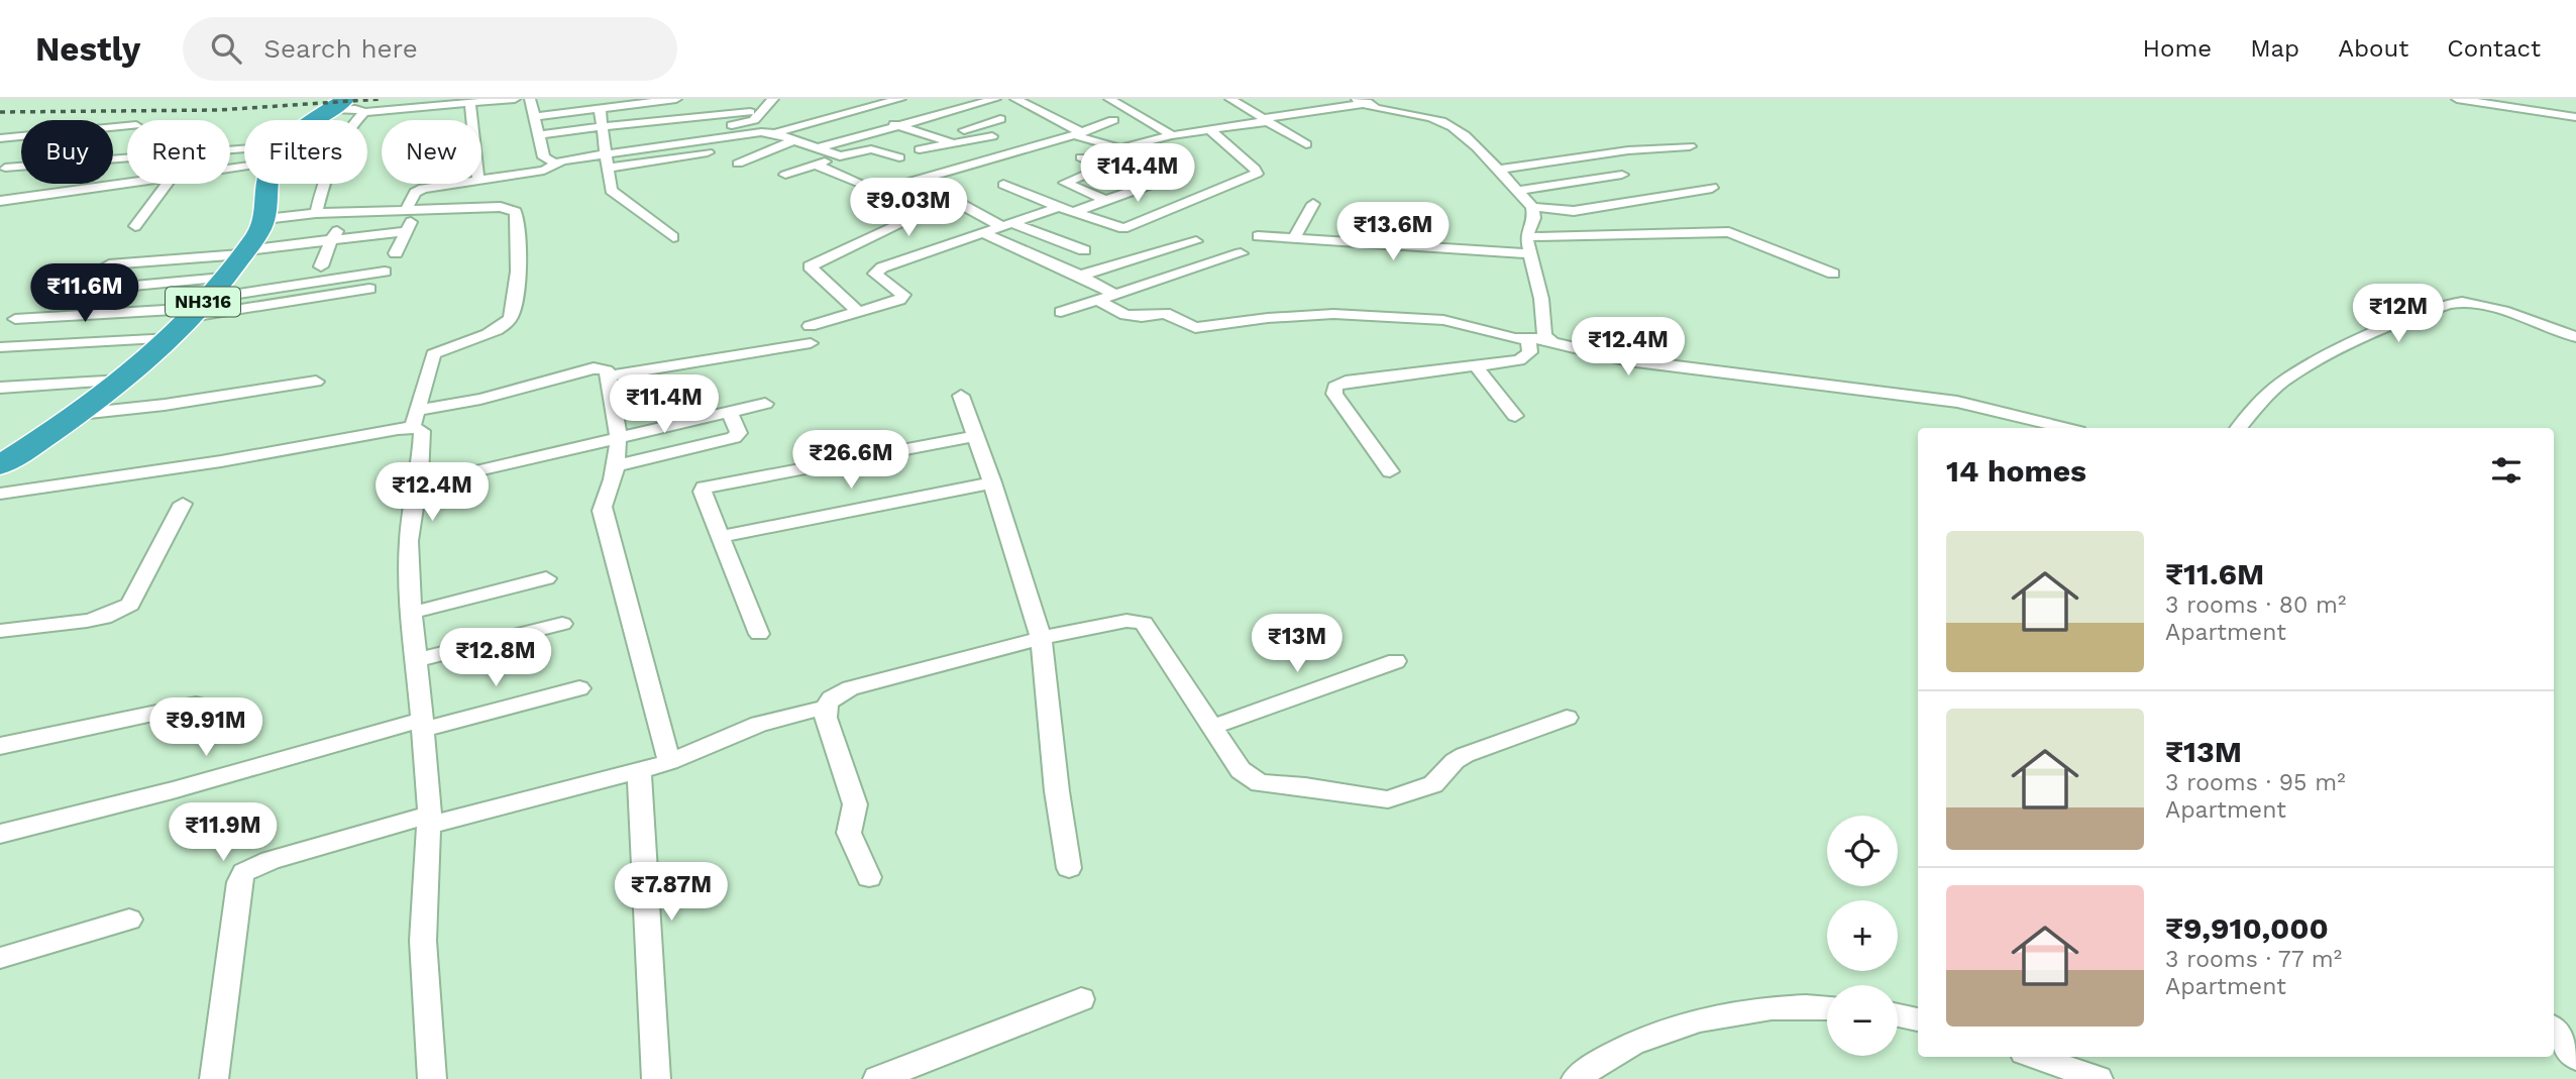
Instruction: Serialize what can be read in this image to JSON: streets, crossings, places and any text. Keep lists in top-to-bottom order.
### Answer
{
  "streets": {
    "highway": ["NH316"]
  },
  "page": {
    "header": "Nestly",
    "search": "Search here",
    "nav": [
      "Home",
      "Map",
      "About",
      "Contact"
    ],
    "chip": [
      "Buy",
      "Rent",
      "Filters",
      "New"
    ],
    "price": [
      "₹14.4M",
      "₹9.03M",
      "₹13.6M",
      "₹11.6M",
      "₹12M",
      "₹12.4M",
      "₹11.4M",
      "₹26.6M",
      "₹12.4M",
      "₹13M",
      "₹12.8M",
      "₹9.91M",
      "₹11.9M",
      "₹7.87M"
    ],
    "heading": "14 homes",
    "list": [
      {
        "name": "₹11.6M",
        "note": "3 rooms · 80 m² · Apartment"
      },
      {
        "name": "₹13M",
        "note": "3 rooms · 95 m² · Apartment"
      },
      {
        "name": "₹9,910,000",
        "note": "3 rooms · 77 m² · Apartment"
      }
    ],
    "map_buttons": ["+", "−"]
  }
}
